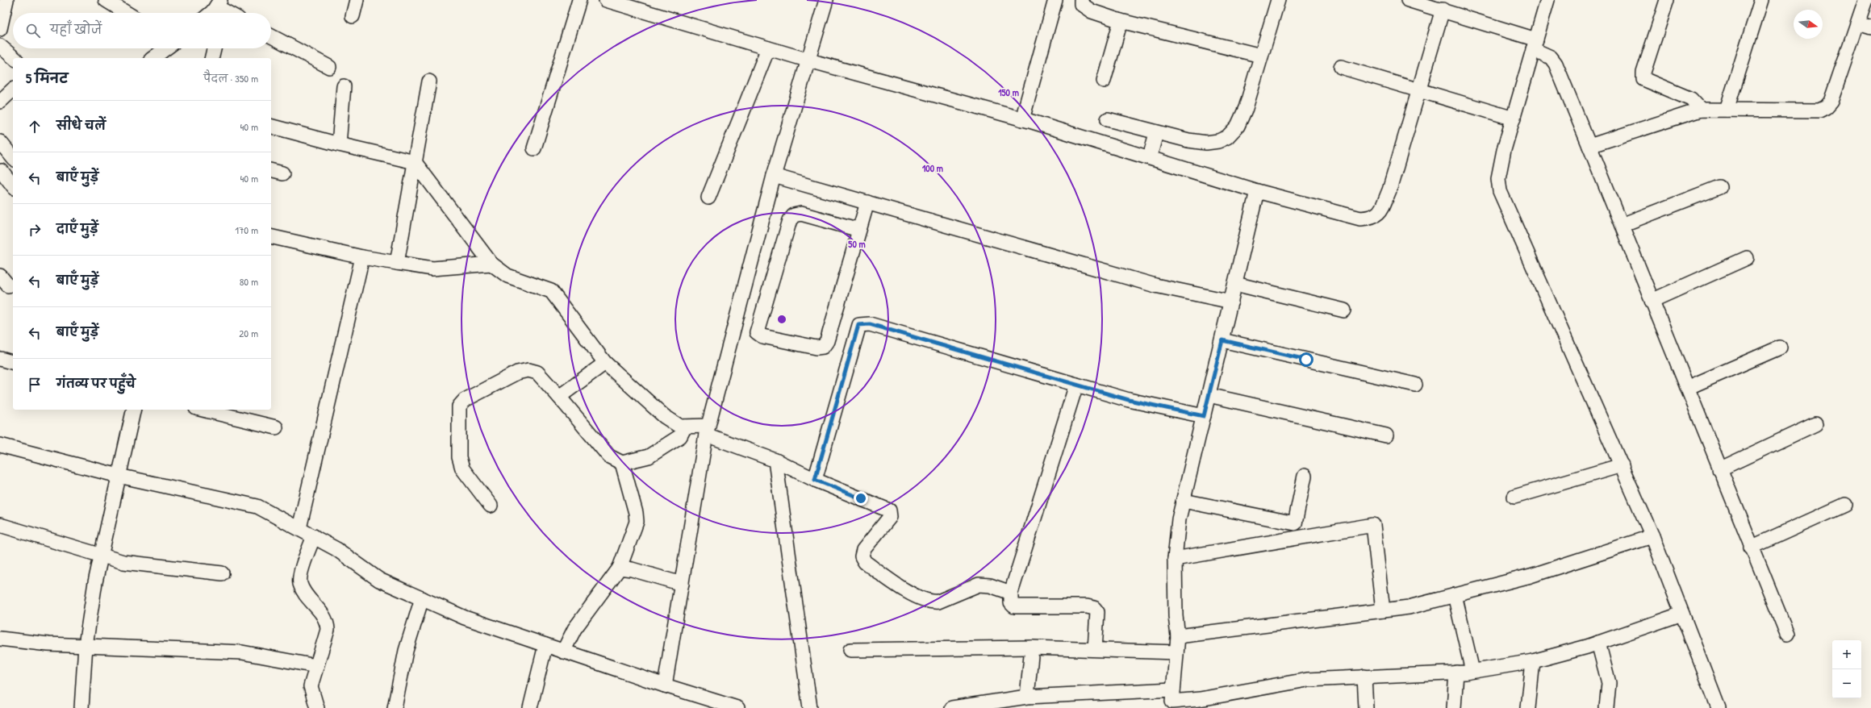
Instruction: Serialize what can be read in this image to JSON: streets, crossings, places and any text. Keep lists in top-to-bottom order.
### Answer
{
  "north": "right",
  "page": {
    "search": "यहाँ खोजें",
    "heading": ["5 मिनट", "पैदल · 350 m"],
    "list": [
      ["सीधे चलें", "40 m"],
      ["बाएँ मुड़ें", "40 m"],
      ["दाएँ मुड़ें", "170 m"],
      ["बाएँ मुड़ें", "80 m"],
      ["बाएँ मुड़ें", "20 m"],
      "गंतव्य पर पहुँचे"
    ],
    "map_buttons": ["+", "−"]
  },
  "rings": ["150 m", "100 m", "50 m"]
}
